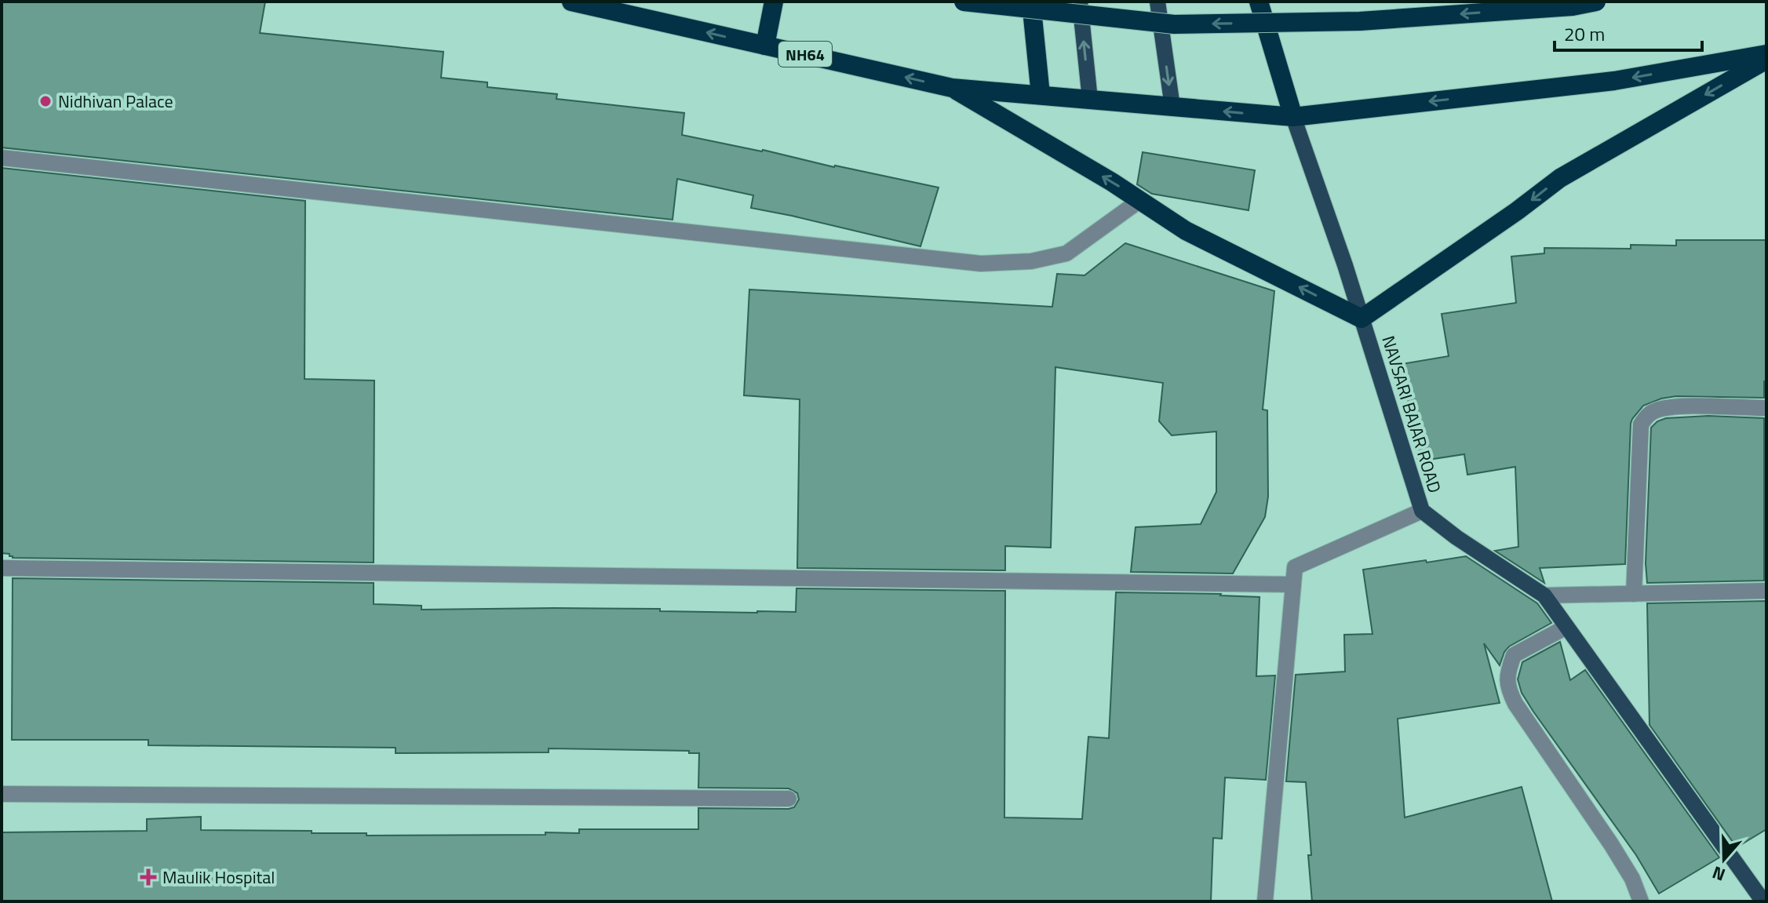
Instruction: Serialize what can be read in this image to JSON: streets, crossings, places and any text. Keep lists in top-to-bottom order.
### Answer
{
  "streets": {
    "highway": ["NH64"],
    "main road": ["NAVSARI BAJAR ROAD"]
  },
  "crossings": [
    ["NH64", "NAVSARI BAJAR ROAD"]
  ],
  "places": {
    "other": ["Nidhivan Palace"],
    "health": ["Maulik Hospital"]
  },
  "scale_bar": "20 m",
  "north": "bottom"
}
